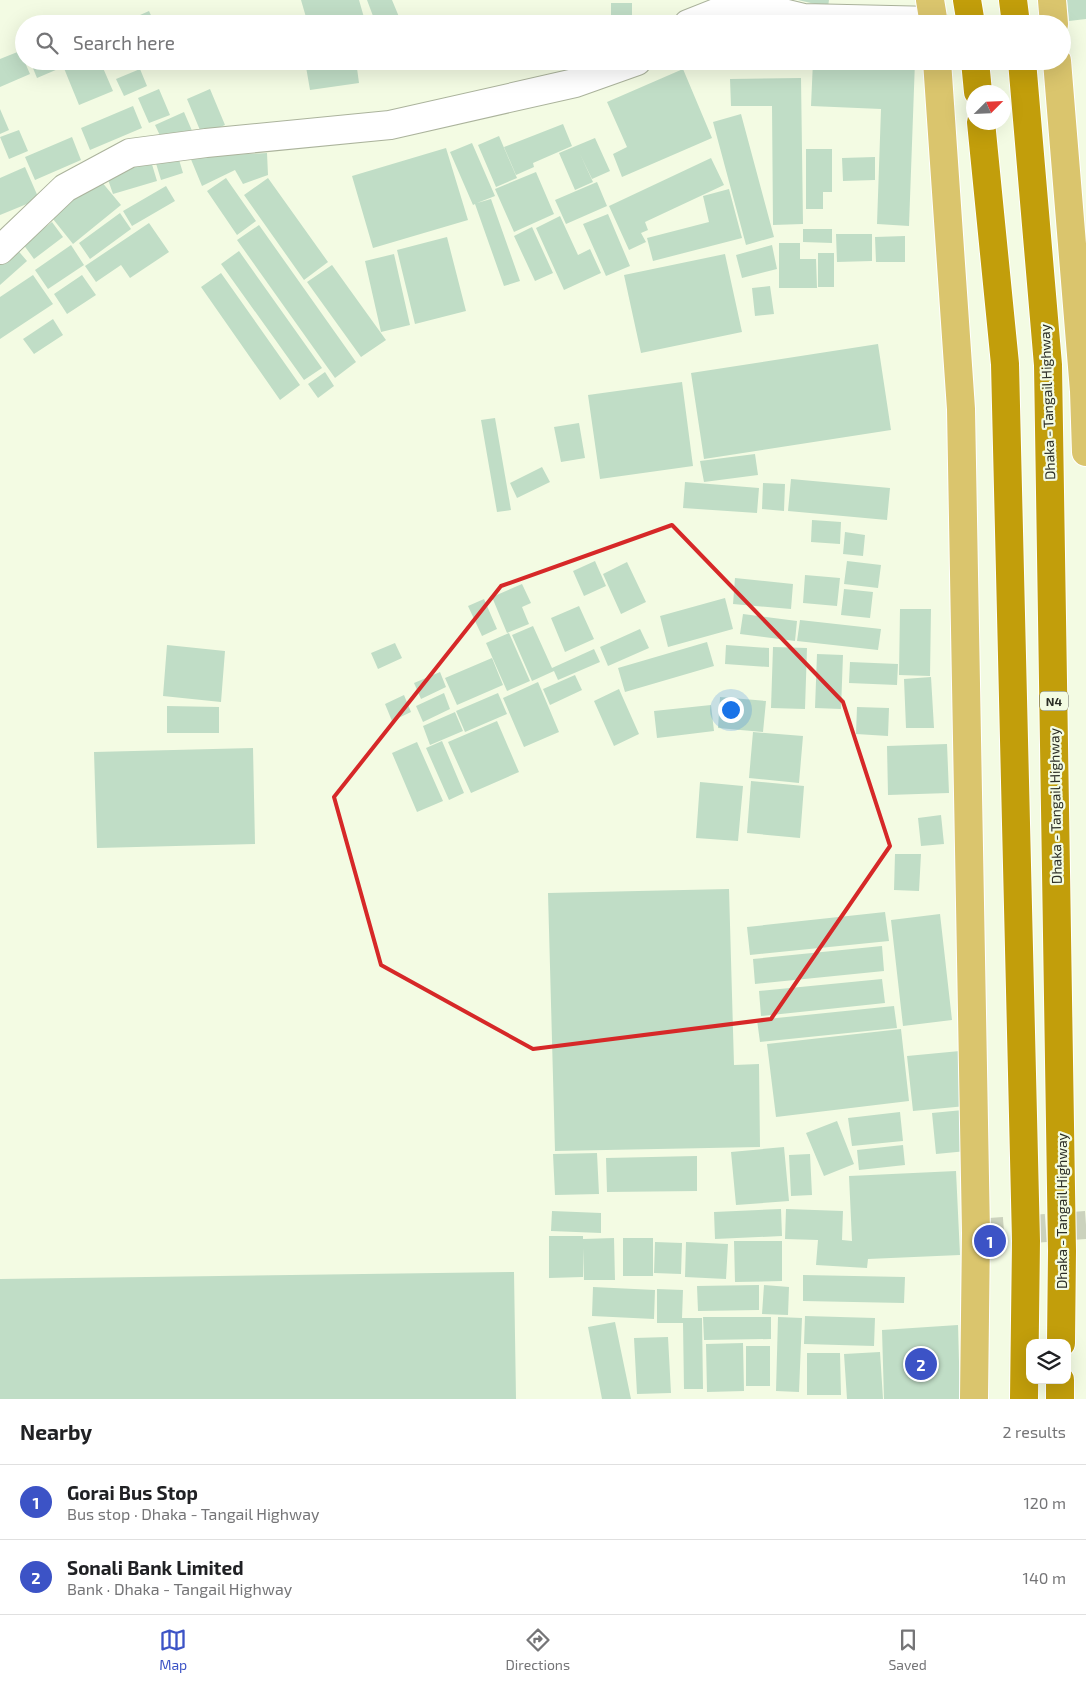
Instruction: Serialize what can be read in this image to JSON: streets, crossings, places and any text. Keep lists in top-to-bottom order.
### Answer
{
  "streets": {
    "highway": ["Dhaka - Tangail Highway", "N4"]
  },
  "north": "top right",
  "page": {
    "search": "Search here",
    "pins": ["1", "2"],
    "heading": ["Nearby", "2 results"],
    "list": [
      {
        "mark": "1",
        "name": "Gorai Bus Stop",
        "note": "Bus stop · Dhaka - Tangail Highway",
        "value": "120 m"
      },
      {
        "mark": "2",
        "name": "Sonali Bank Limited",
        "note": "Bank · Dhaka - Tangail Highway",
        "value": "140 m"
      }
    ],
    "nav": ["Map", "Directions", "Saved"]
  }
}
